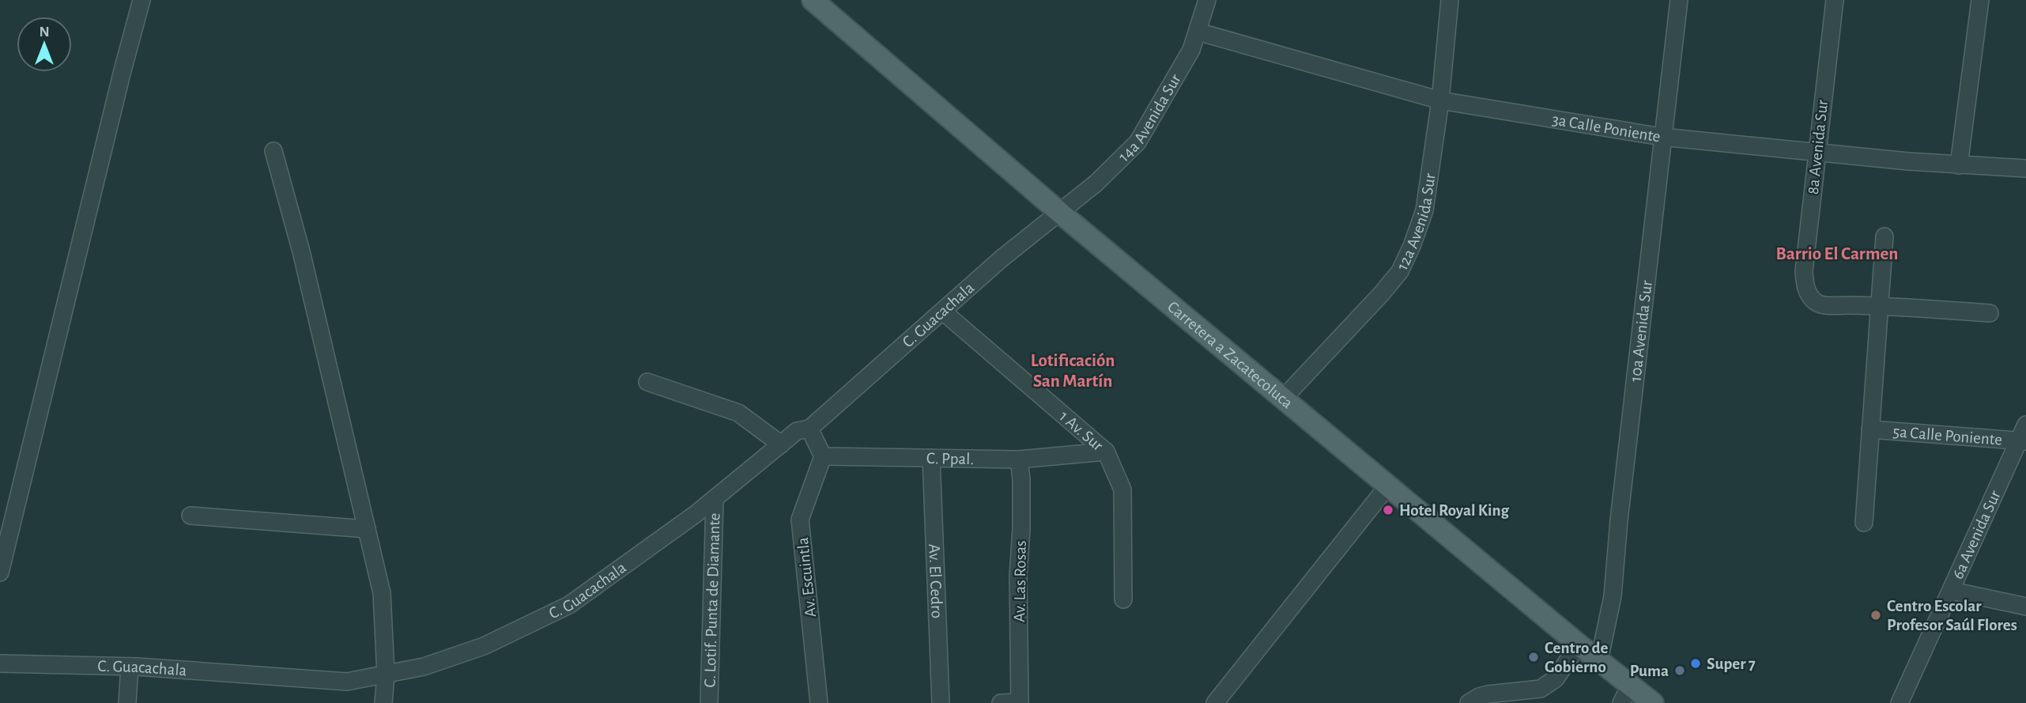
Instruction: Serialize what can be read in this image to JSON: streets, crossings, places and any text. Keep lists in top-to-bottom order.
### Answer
{
  "streets": {
    "main road": ["Carretera a Zacatecoluca"],
    "street": [
      "14a Avenida Sur",
      "3a Calle Poniente",
      "8a Avenida Sur",
      "12a Avenida Sur",
      "C. Guacachala",
      "10a Avenida Sur",
      "1 Av. Sur",
      "5a Calle Poniente",
      "C. Ppal.",
      "6a Avenida Sur",
      "Av. Escuintla",
      "Av. El Cedro",
      "Av. Las Rosas",
      "C. Lotif. Punta de Diamante"
    ]
  },
  "crossings": [
    ["14a Avenida Sur", "3a Calle Poniente"],
    ["14a Avenida Sur", "C. Guacachala"],
    ["14a Avenida Sur", "Carretera a Zacatecoluca"],
    ["3a Calle Poniente", "8a Avenida Sur"],
    ["3a Calle Poniente", "12a Avenida Sur"],
    ["3a Calle Poniente", "10a Avenida Sur"],
    ["12a Avenida Sur", "Carretera a Zacatecoluca"],
    ["C. Guacachala", "Carretera a Zacatecoluca"],
    ["C. Guacachala", "1 Av. Sur"],
    ["C. Guacachala", "C. Lotif. Punta de Diamante"],
    ["10a Avenida Sur", "Carretera a Zacatecoluca"],
    ["1 Av. Sur", "C. Ppal."],
    ["5a Calle Poniente", "6a Avenida Sur"],
    ["C. Ppal.", "Av. Escuintla"],
    ["C. Ppal.", "Av. El Cedro"],
    ["C. Ppal.", "Av. Las Rosas"]
  ],
  "districts": ["Barrio El Carmen", "Lotificación San Martín"],
  "places": [
    "Hotel Royal King",
    "Centro Escolar Profesor Saúl Flores",
    "Centro de Gobierno",
    "Super 7",
    "Puma"
  ],
  "north": "top"
}
